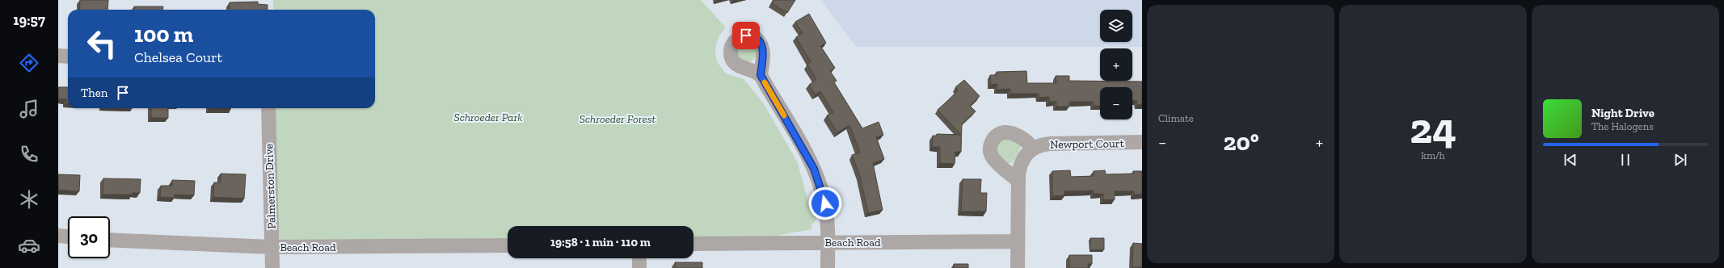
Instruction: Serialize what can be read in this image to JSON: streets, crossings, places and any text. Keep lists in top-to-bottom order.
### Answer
{
  "streets": {
    "street": ["Newport Court", "Palmerston Drive", "Beach Road"]
  },
  "crossings": [
    ["Palmerston Drive", "Beach Road"]
  ],
  "parks": ["Schroeder Park", "Schroeder Forest"],
  "page": {
    "tabs": "19:57",
    "tile": [
      "Climate",
      ["24", "km/h"]
    ],
    "map_buttons": ["+", "−"],
    "turn": ["100 m", "Chelsea Court"],
    "then": "Then",
    "song": ["Night Drive", "The Halogens"],
    "heat": ["−", "20°", "+"],
    "limit": "30",
    "trip": "19:58 · 1 min · 110 m"
  }
}
